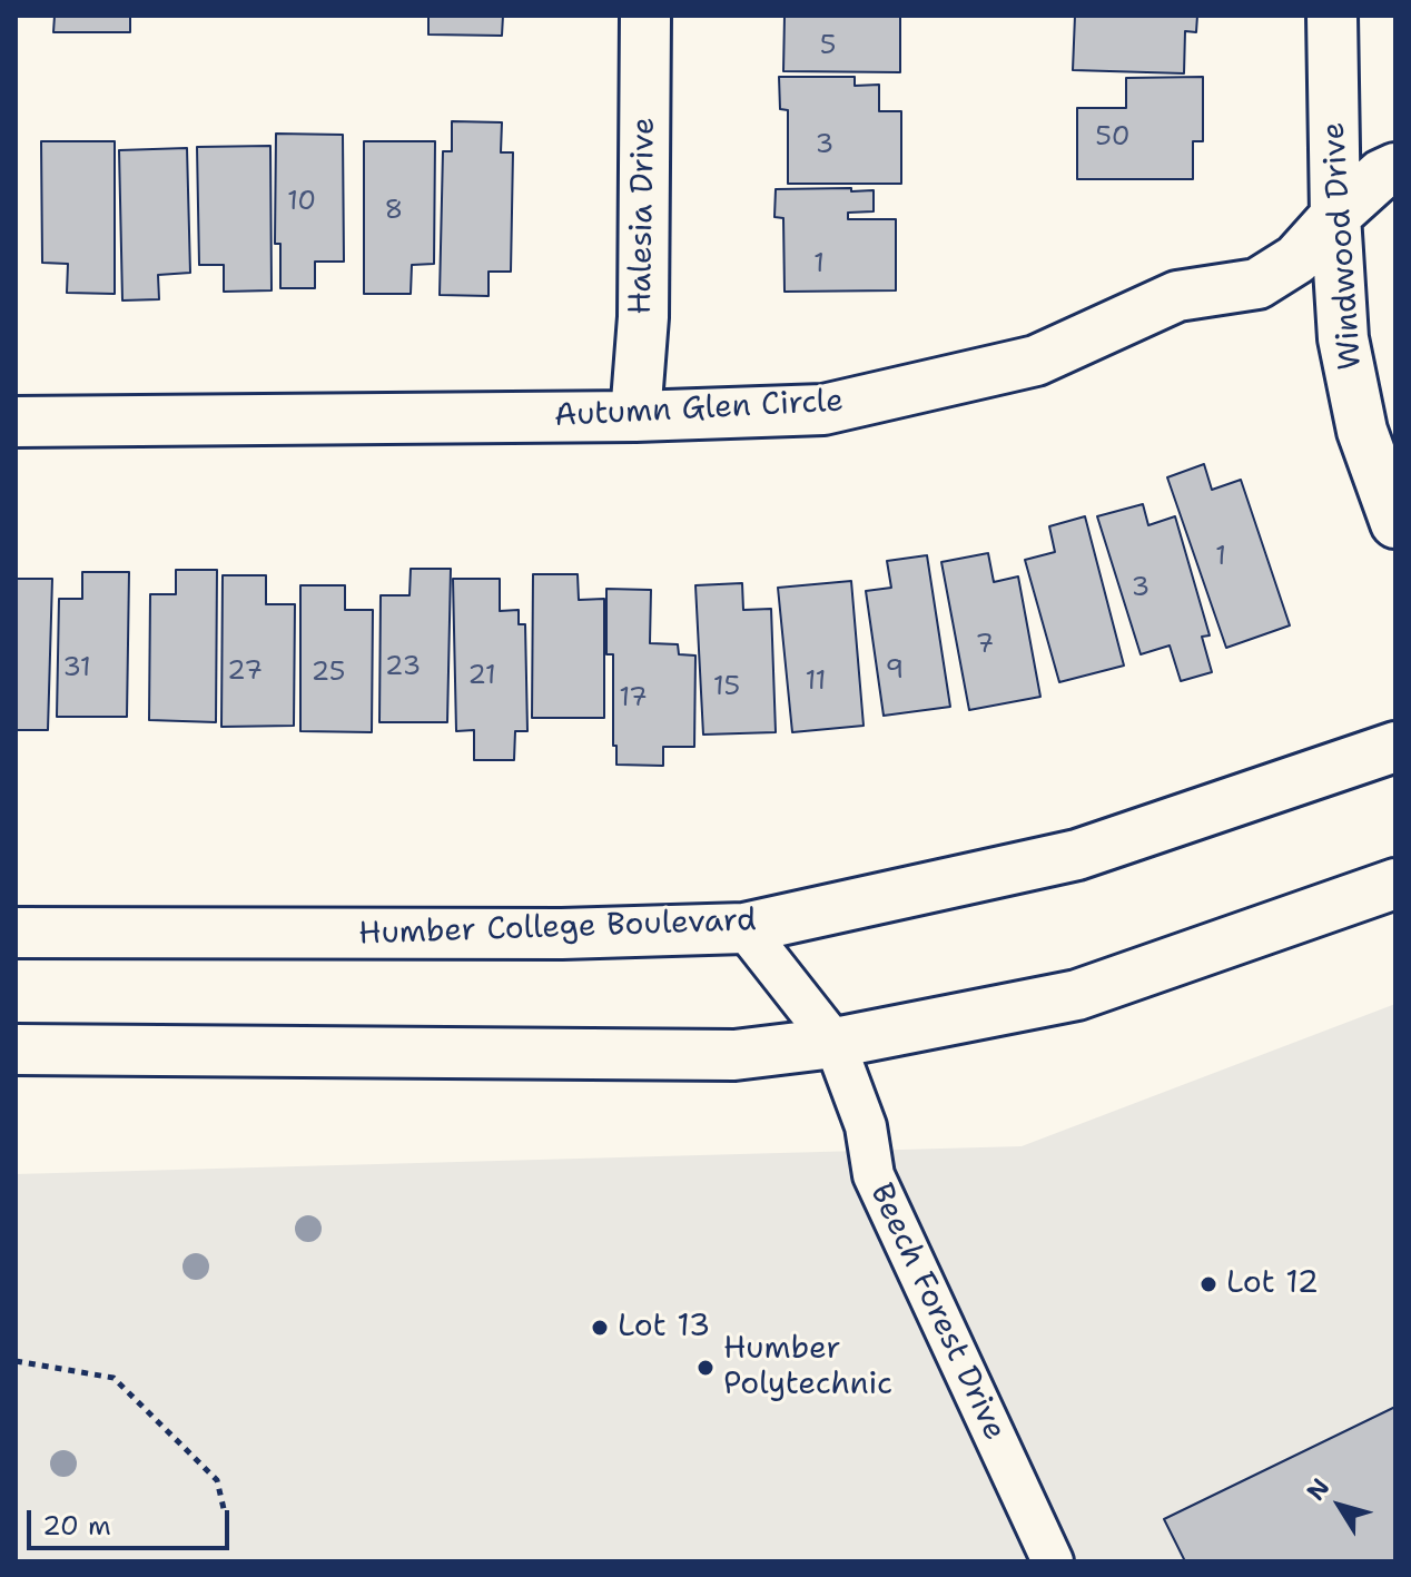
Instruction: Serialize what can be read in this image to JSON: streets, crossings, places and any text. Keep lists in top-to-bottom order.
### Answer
{
  "streets": {
    "street": [
      "Halesia Drive",
      "Windwood Drive",
      "Autumn Glen Circle",
      "Humber College Boulevard"
    ],
    "lane": ["Beech Forest Drive"]
  },
  "crossings": [
    ["Halesia Drive", "Autumn Glen Circle"],
    ["Windwood Drive", "Autumn Glen Circle"],
    ["Humber College Boulevard", "Beech Forest Drive"]
  ],
  "places": ["Lot 12", "Lot 13", "Humber Polytechnic"],
  "house_numbers": [
    "5",
    "50",
    "3",
    "10",
    "8",
    "1",
    "1",
    "3",
    "7",
    "23",
    "31",
    "9",
    "27",
    "25",
    "21",
    "11",
    "15",
    "17"
  ],
  "scale_bar": "20 m",
  "north": "top left"
}
